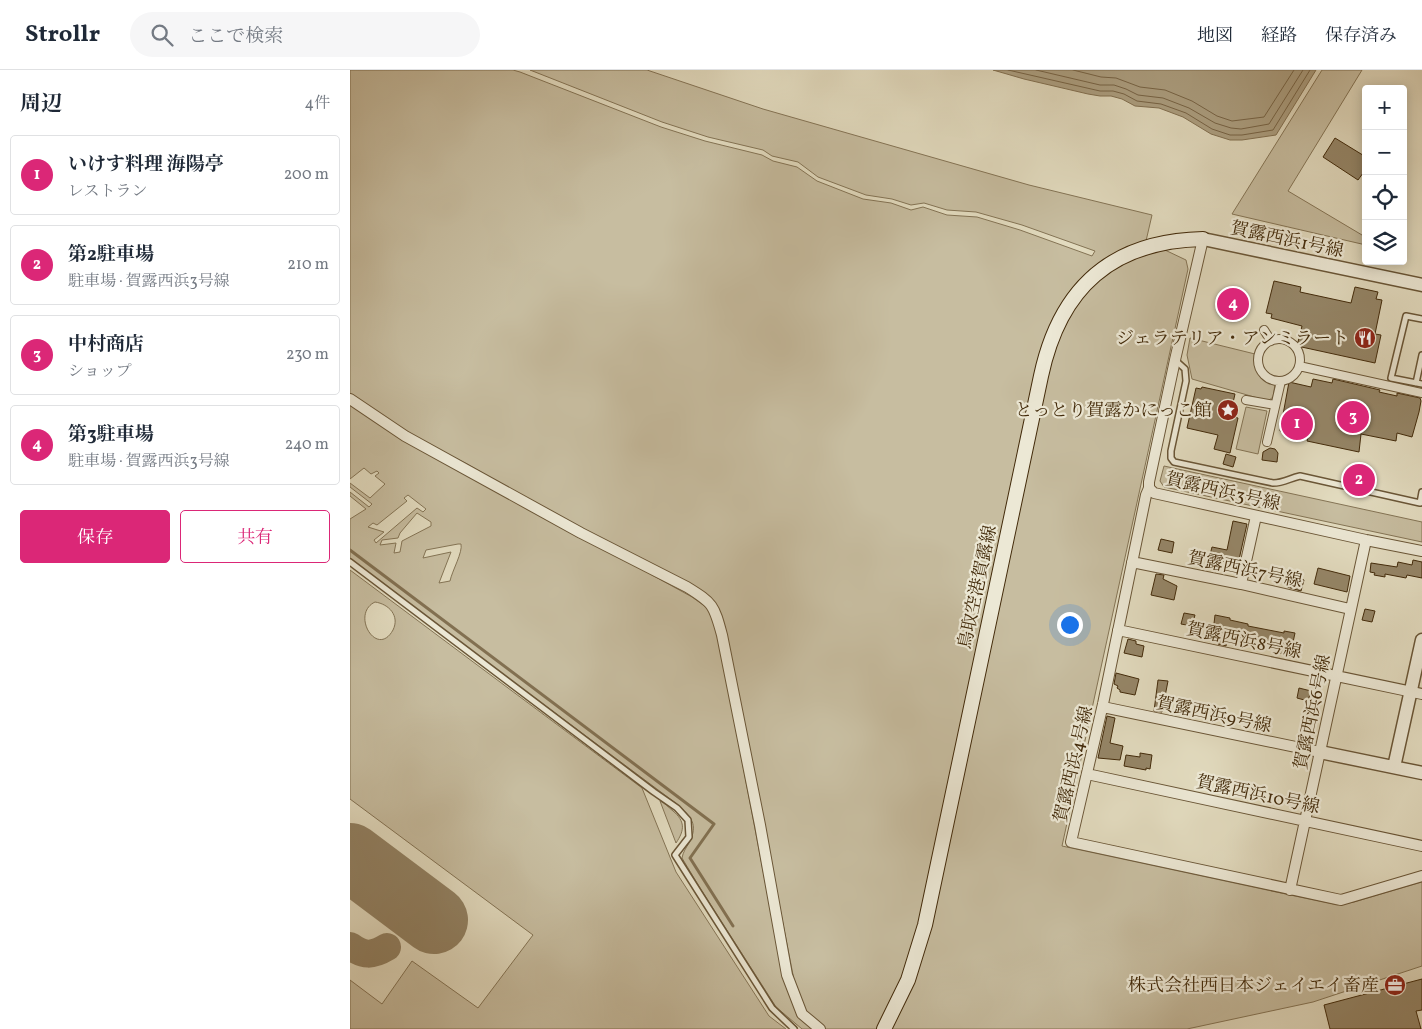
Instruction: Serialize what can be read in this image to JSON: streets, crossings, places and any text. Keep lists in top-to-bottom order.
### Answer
{
  "streets": {
    "main road": ["鳥取空港賀露線"],
    "street": [
      "賀露西浜1号線",
      "賀露西浜3号線",
      "賀露西浜7号線",
      "賀露西浜8号線",
      "賀露西浜6号線",
      "賀露西浜9号線",
      "賀露西浜4号線",
      "賀露西浜10号線"
    ]
  },
  "crossings": [
    ["賀露西浜1号線", "賀露西浜3号線"],
    ["賀露西浜1号線", "鳥取空港賀露線"],
    ["賀露西浜3号線", "鳥取空港賀露線"],
    ["賀露西浜3号線", "賀露西浜6号線"],
    ["賀露西浜3号線", "賀露西浜4号線"],
    ["賀露西浜7号線", "賀露西浜6号線"],
    ["賀露西浜7号線", "賀露西浜4号線"],
    ["賀露西浜8号線", "賀露西浜6号線"],
    ["賀露西浜8号線", "賀露西浜4号線"],
    ["賀露西浜6号線", "賀露西浜9号線"],
    ["賀露西浜6号線", "賀露西浜4号線"],
    ["賀露西浜6号線", "賀露西浜10号線"],
    ["賀露西浜9号線", "賀露西浜4号線"],
    ["賀露西浜4号線", "賀露西浜10号線"]
  ],
  "places": {
    "restaurant": ["ジェラテリア・アンミラート"],
    "place": ["とっとり賀露かにっこ館"],
    "office": ["株式会社西日本ジェイエイ畜産"]
  },
  "page": {
    "header": "Strollr",
    "search": "ここで検索",
    "nav": ["地図", "経路", "保存済み"],
    "heading": ["周辺", "4件"],
    "map_buttons": ["+", "−"],
    "list": [
      {
        "mark": "1",
        "name": "いけす料理 海陽亭",
        "note": "レストラン",
        "value": "200 m"
      },
      {
        "mark": "2",
        "name": "第2駐車場",
        "note": "駐車場 · 賀露西浜3号線",
        "value": "210 m"
      },
      {
        "mark": "3",
        "name": "中村商店",
        "note": "ショップ",
        "value": "230 m"
      },
      {
        "mark": "4",
        "name": "第3駐車場",
        "note": "駐車場 · 賀露西浜3号線",
        "value": "240 m"
      }
    ],
    "pins": [
      "4",
      "3",
      "1",
      "2"
    ],
    "buttons": ["保存", "共有"]
  }
}
